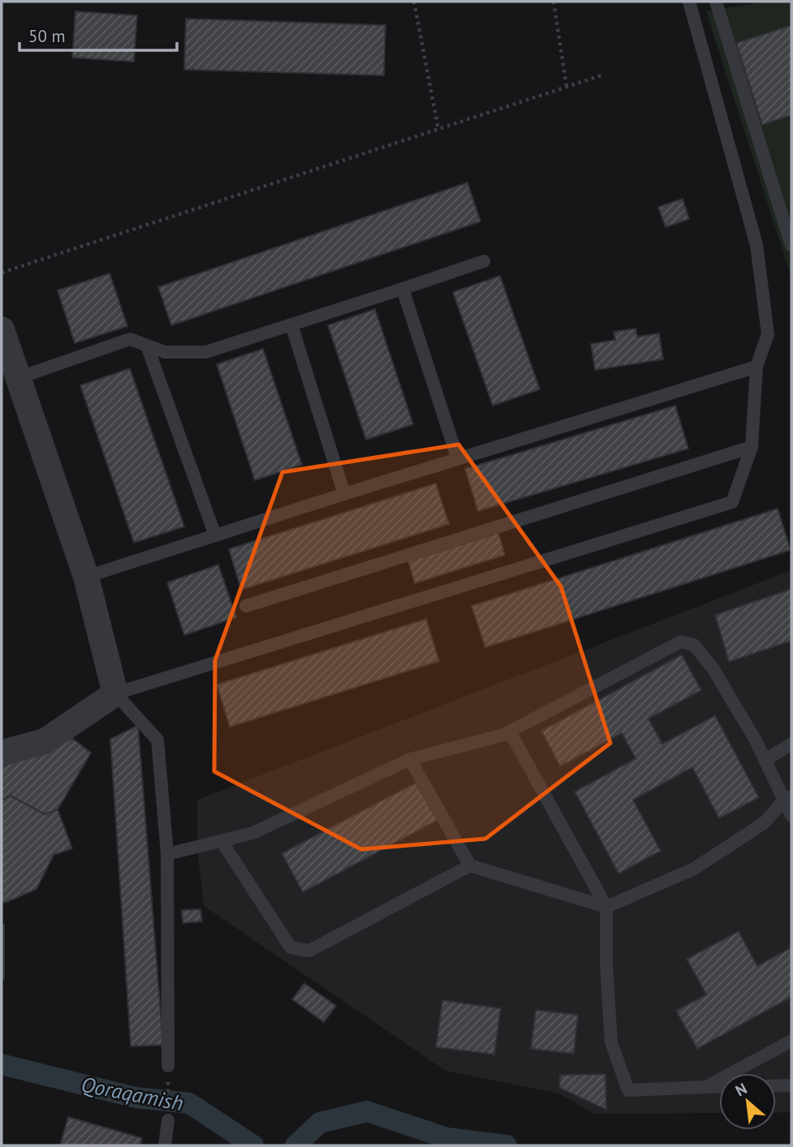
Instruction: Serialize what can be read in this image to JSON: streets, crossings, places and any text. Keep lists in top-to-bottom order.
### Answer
{
  "water": ["Qoraqamish"],
  "scale_bar": "50 m",
  "north": "top left"
}
